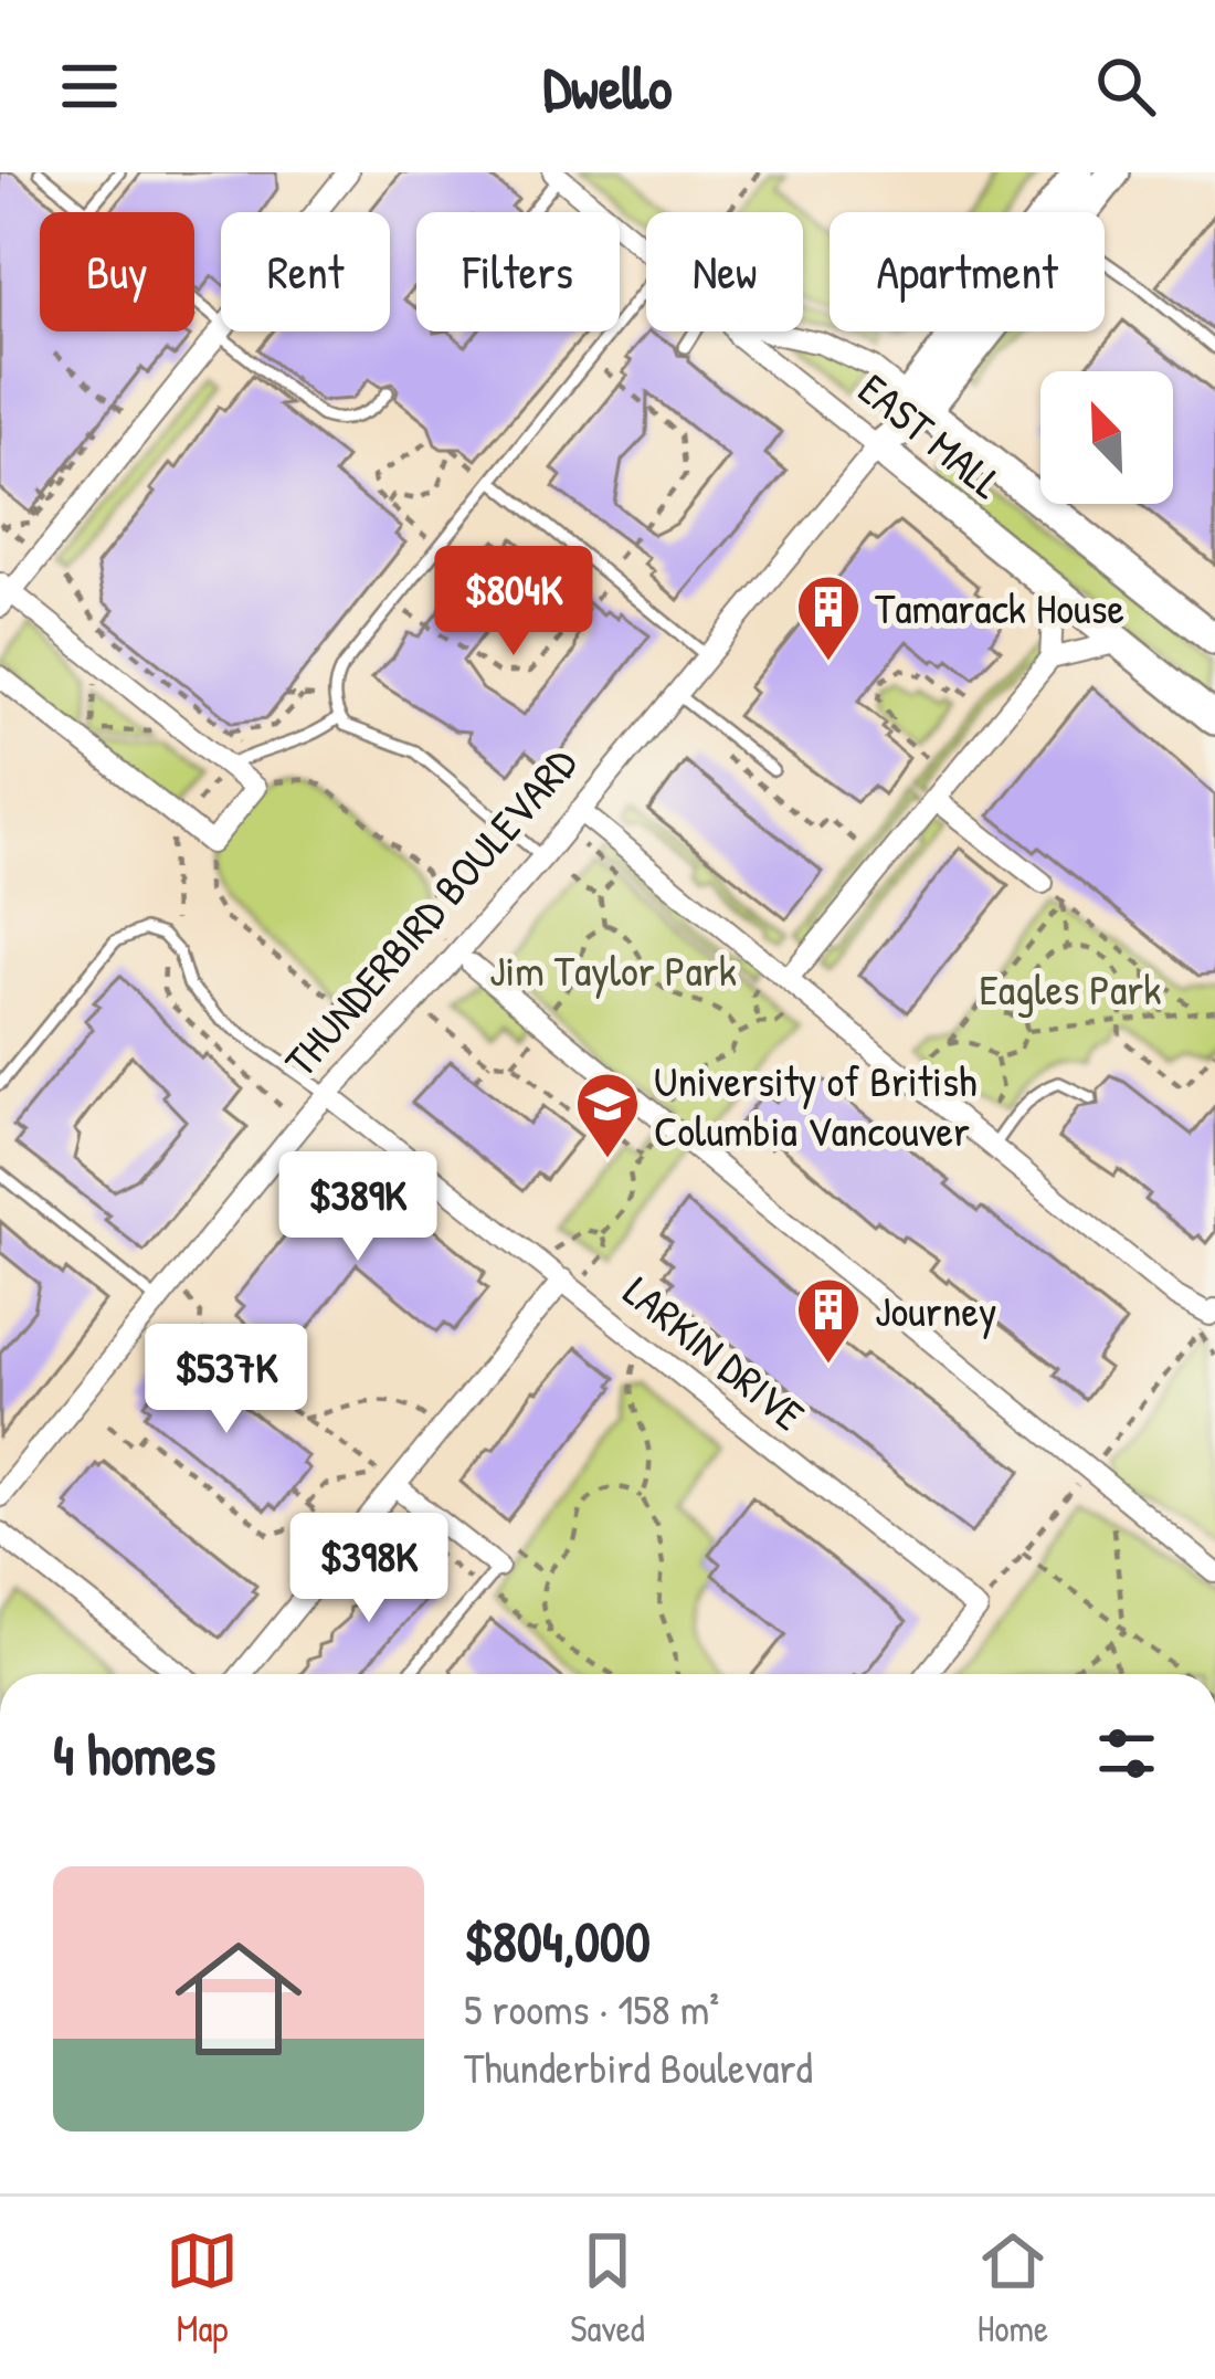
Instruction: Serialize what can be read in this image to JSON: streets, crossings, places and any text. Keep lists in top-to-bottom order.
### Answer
{
  "streets": {
    "street": ["EAST MALL", "THUNDERBIRD BOULEVARD", "LARKIN DRIVE"]
  },
  "crossings": [
    ["EAST MALL", "THUNDERBIRD BOULEVARD"],
    ["THUNDERBIRD BOULEVARD", "LARKIN DRIVE"]
  ],
  "parks": ["Jim Taylor Park", "Eagles Park"],
  "places": {
    "building": ["Tamarack House", "Journey"],
    "school or university": ["University of British Columbia Vancouver"]
  },
  "north": "top left",
  "page": {
    "header": "Dwello",
    "chip": [
      "Buy",
      "Rent",
      "Filters",
      "New",
      "Apartment"
    ],
    "price": [
      "$804K",
      "$389K",
      "$537K",
      "$398K"
    ],
    "heading": "4 homes",
    "list": [
      {
        "name": "$804,000",
        "note": "5 rooms · 158 m² · Thunderbird Boulevard"
      }
    ],
    "tabs": ["Map", "Saved", "Home"]
  }
}
